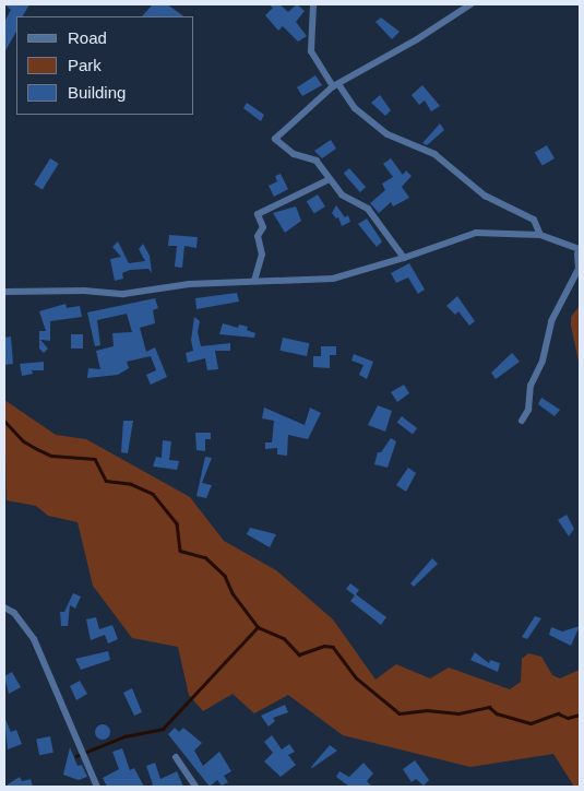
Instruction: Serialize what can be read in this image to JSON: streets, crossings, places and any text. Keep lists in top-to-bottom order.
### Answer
{
  "legend": ["Road", "Park", "Building"]
}
